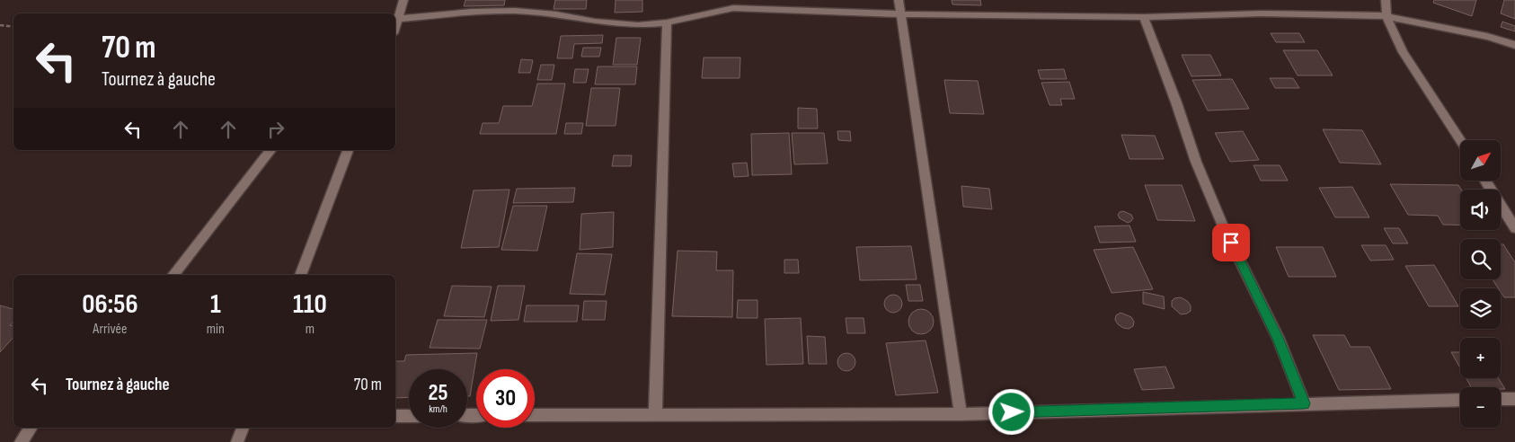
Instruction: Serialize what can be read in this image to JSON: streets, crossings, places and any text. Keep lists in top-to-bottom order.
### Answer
{
  "north": "top right",
  "page": {
    "turn": ["70 m", "Tournez à gauche"],
    "map_buttons": ["+", "−"],
    "eta": [
      "06:56",
      "Arrivée",
      "1",
      "min",
      "110",
      "m"
    ],
    "list": [
      {
        "name": "Tournez à gauche",
        "value": "70 m"
      }
    ],
    "speed": "25 km/h",
    "limit": "30"
  }
}
